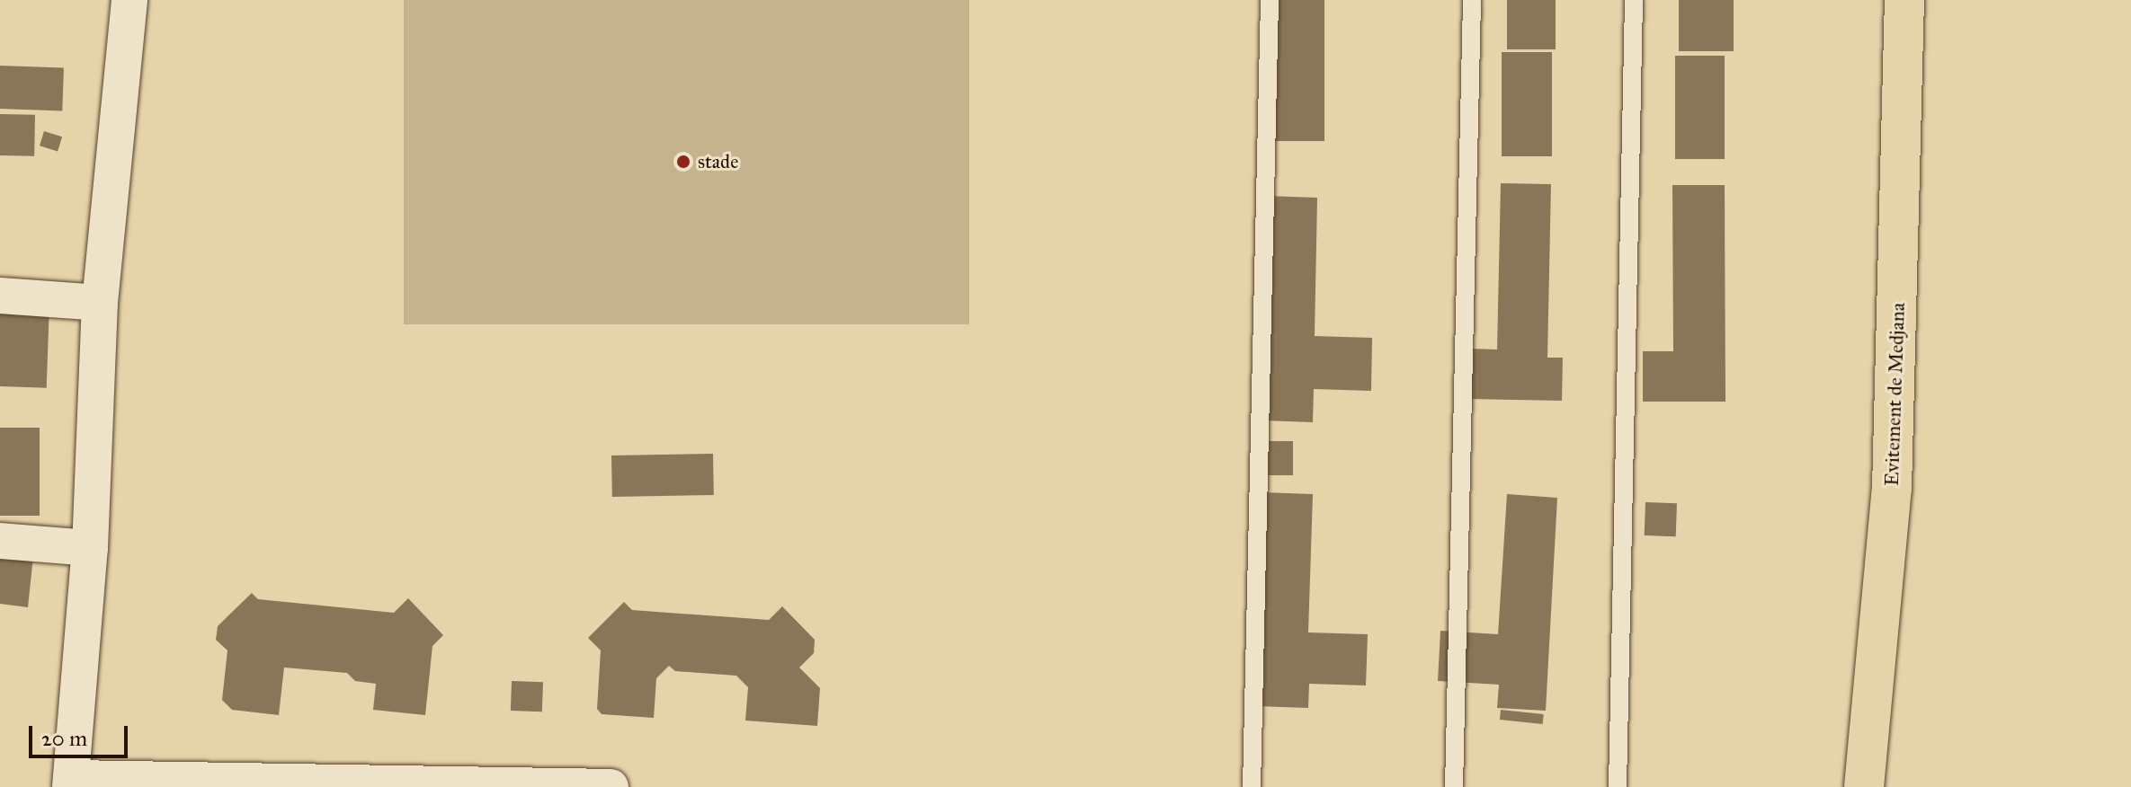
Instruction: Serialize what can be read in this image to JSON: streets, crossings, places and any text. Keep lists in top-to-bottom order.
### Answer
{
  "streets": {
    "main road": ["Evitement de Medjana"]
  },
  "places": ["stade"],
  "scale_bar": "20 m"
}
